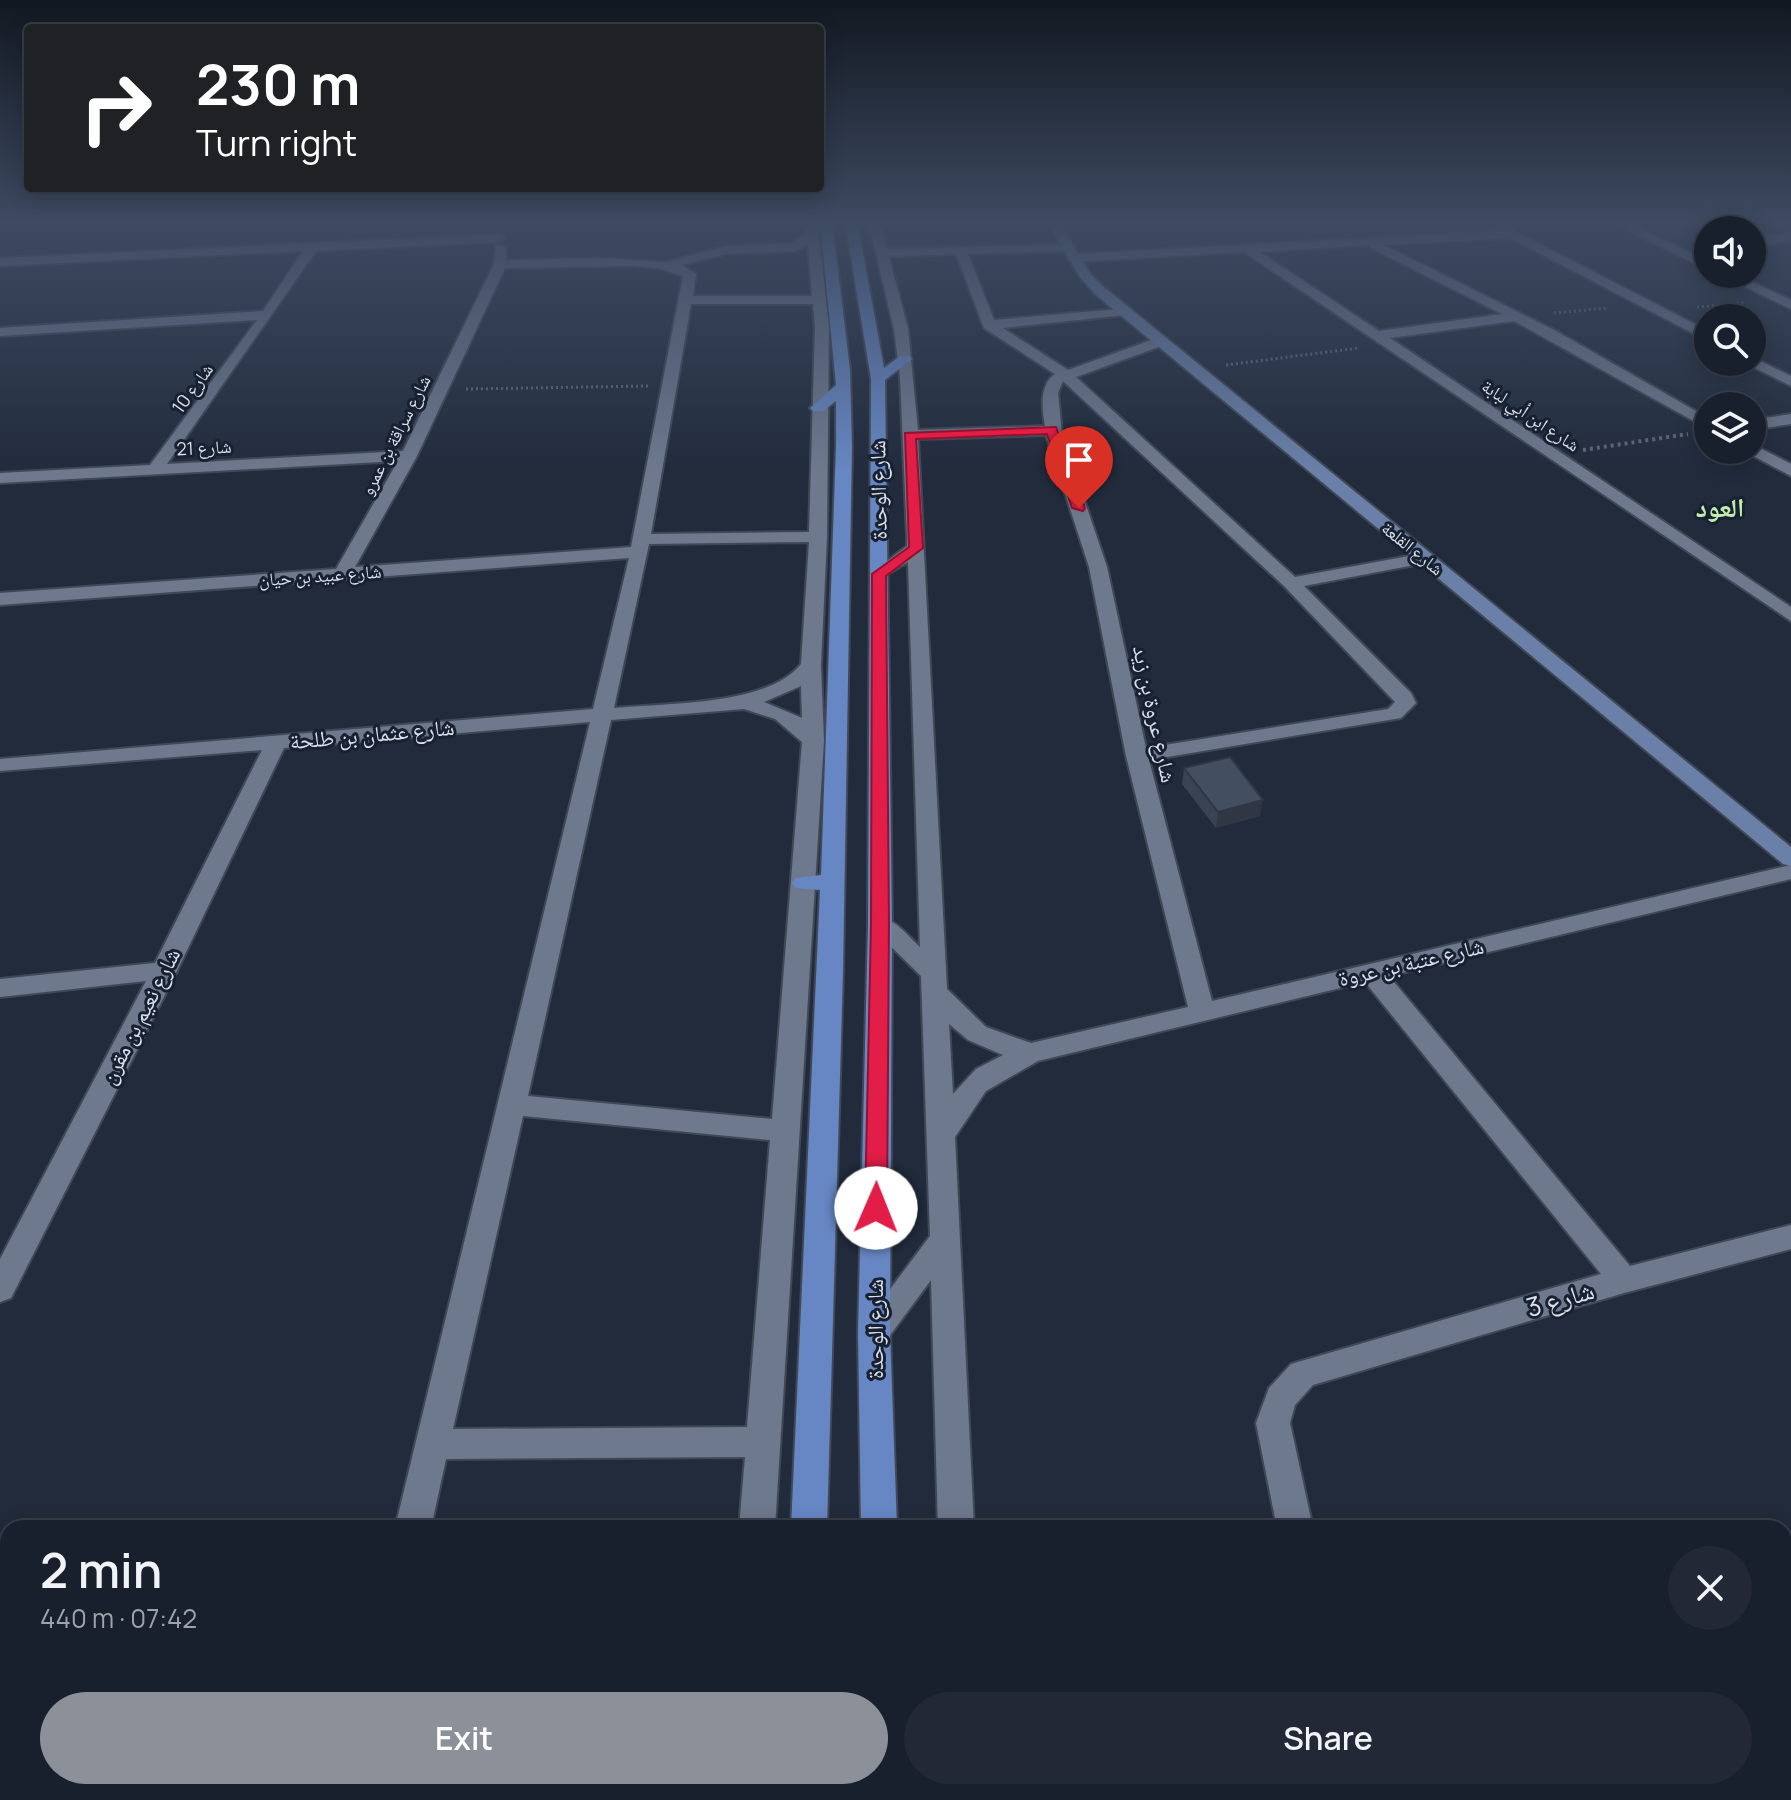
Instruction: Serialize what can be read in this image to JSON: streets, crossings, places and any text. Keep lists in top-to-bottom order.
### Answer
{
  "streets": {
    "main road": ["شارع الوحدة"],
    "street": [
      "شارع 10",
      "شارع ابن أبي لبابة",
      "شارع سراقة بن عمرو",
      "شارع 21",
      "شارع القلعة",
      "شارع عبيد بن حيان",
      "شارع عروة بن زيد",
      "شارع عثمان بن طلحة",
      "شارع عتبة بن عروة",
      "شارع نعيم بن مقرن",
      "شارع 3"
    ]
  },
  "crossings": [
    ["شارع 10", "شارع 21"],
    ["شارع سراقة بن عمرو", "شارع 21"],
    ["شارع سراقة بن عمرو", "شارع عبيد بن حيان"],
    ["شارع الوحدة", "شارع عتبة بن عروة"],
    ["شارع عروة بن زيد", "شارع عتبة بن عروة"],
    ["شارع عثمان بن طلحة", "شارع نعيم بن مقرن"]
  ],
  "districts": ["العود"],
  "page": {
    "turn": ["230 m", "Turn right"],
    "heading": ["2 min", "440 m · 07:42"],
    "buttons": ["Exit", "Share"]
  }
}
